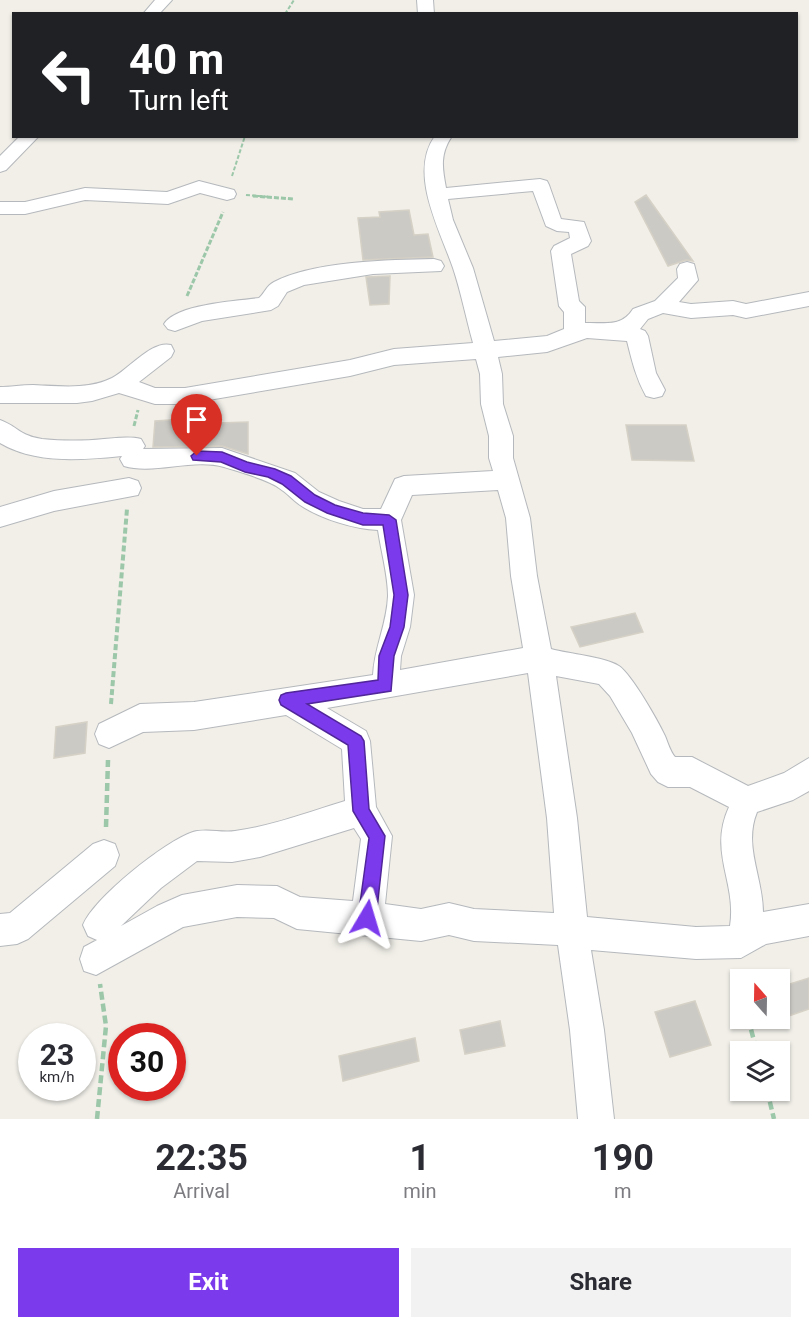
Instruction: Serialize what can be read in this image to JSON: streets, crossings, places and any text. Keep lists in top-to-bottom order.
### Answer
{
  "north": "top",
  "page": {
    "turn": ["40 m", "Turn left"],
    "speed": "23 km/h",
    "limit": "30",
    "eta": [
      "22:35",
      "Arrival",
      "1",
      "min",
      "190",
      "m"
    ],
    "buttons": ["Exit", "Share"]
  }
}
